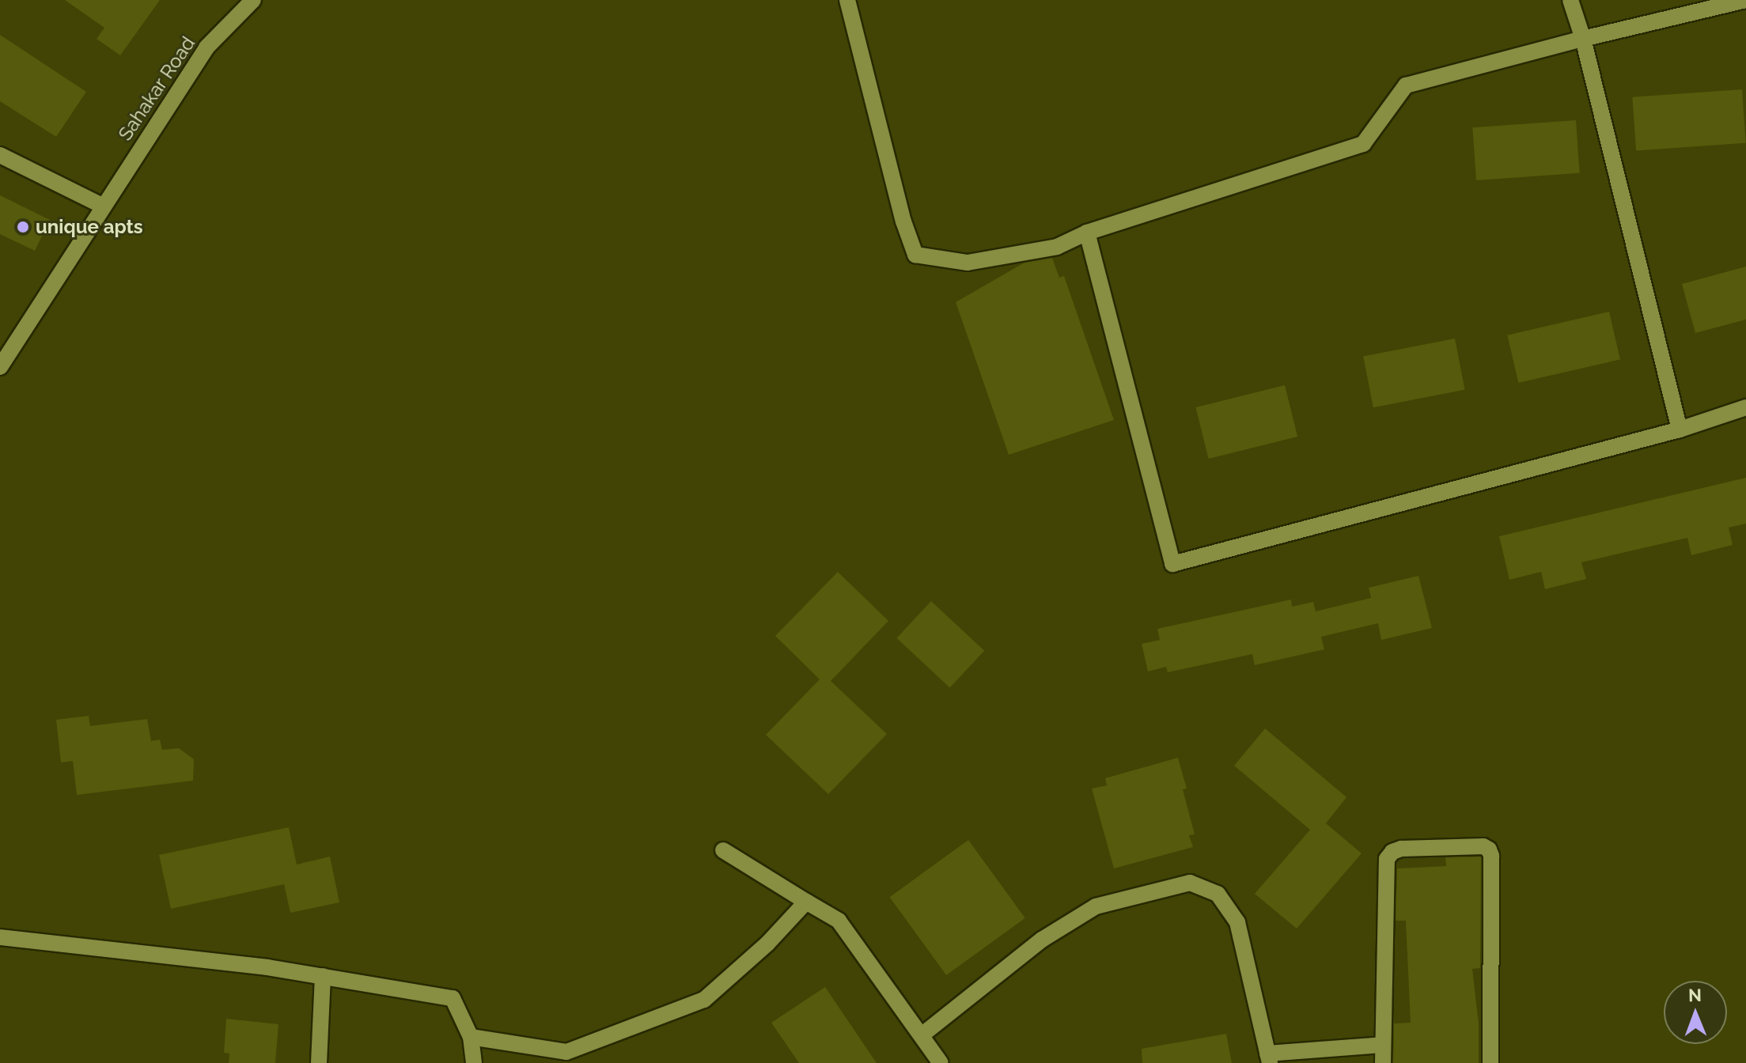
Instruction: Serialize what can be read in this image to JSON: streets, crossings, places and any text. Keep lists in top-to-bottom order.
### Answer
{
  "streets": {
    "street": ["Sahakar Road"]
  },
  "places": ["unique apts"],
  "north": "top"
}
